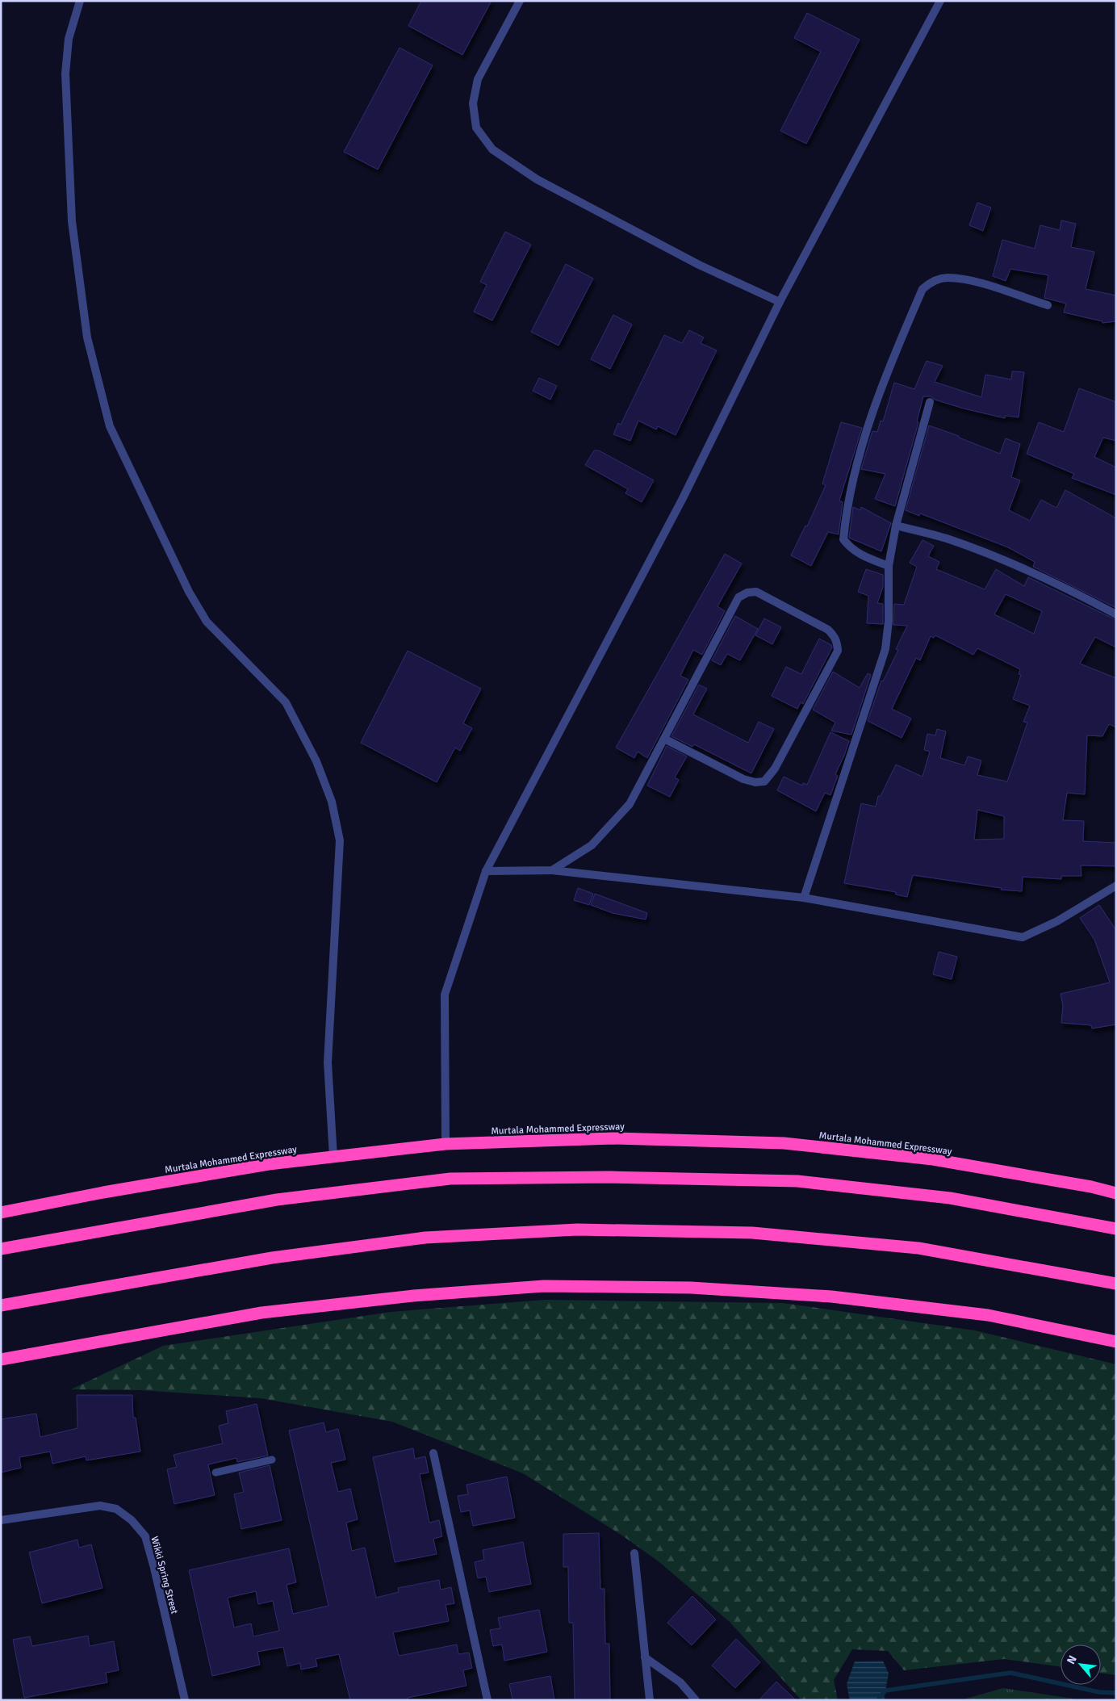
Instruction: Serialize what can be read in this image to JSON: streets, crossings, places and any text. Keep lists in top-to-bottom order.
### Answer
{
  "streets": {
    "highway": ["Murtala Mohammed Expressway"],
    "street": ["Wikki Spring Street"]
  },
  "north": "top left"
}
